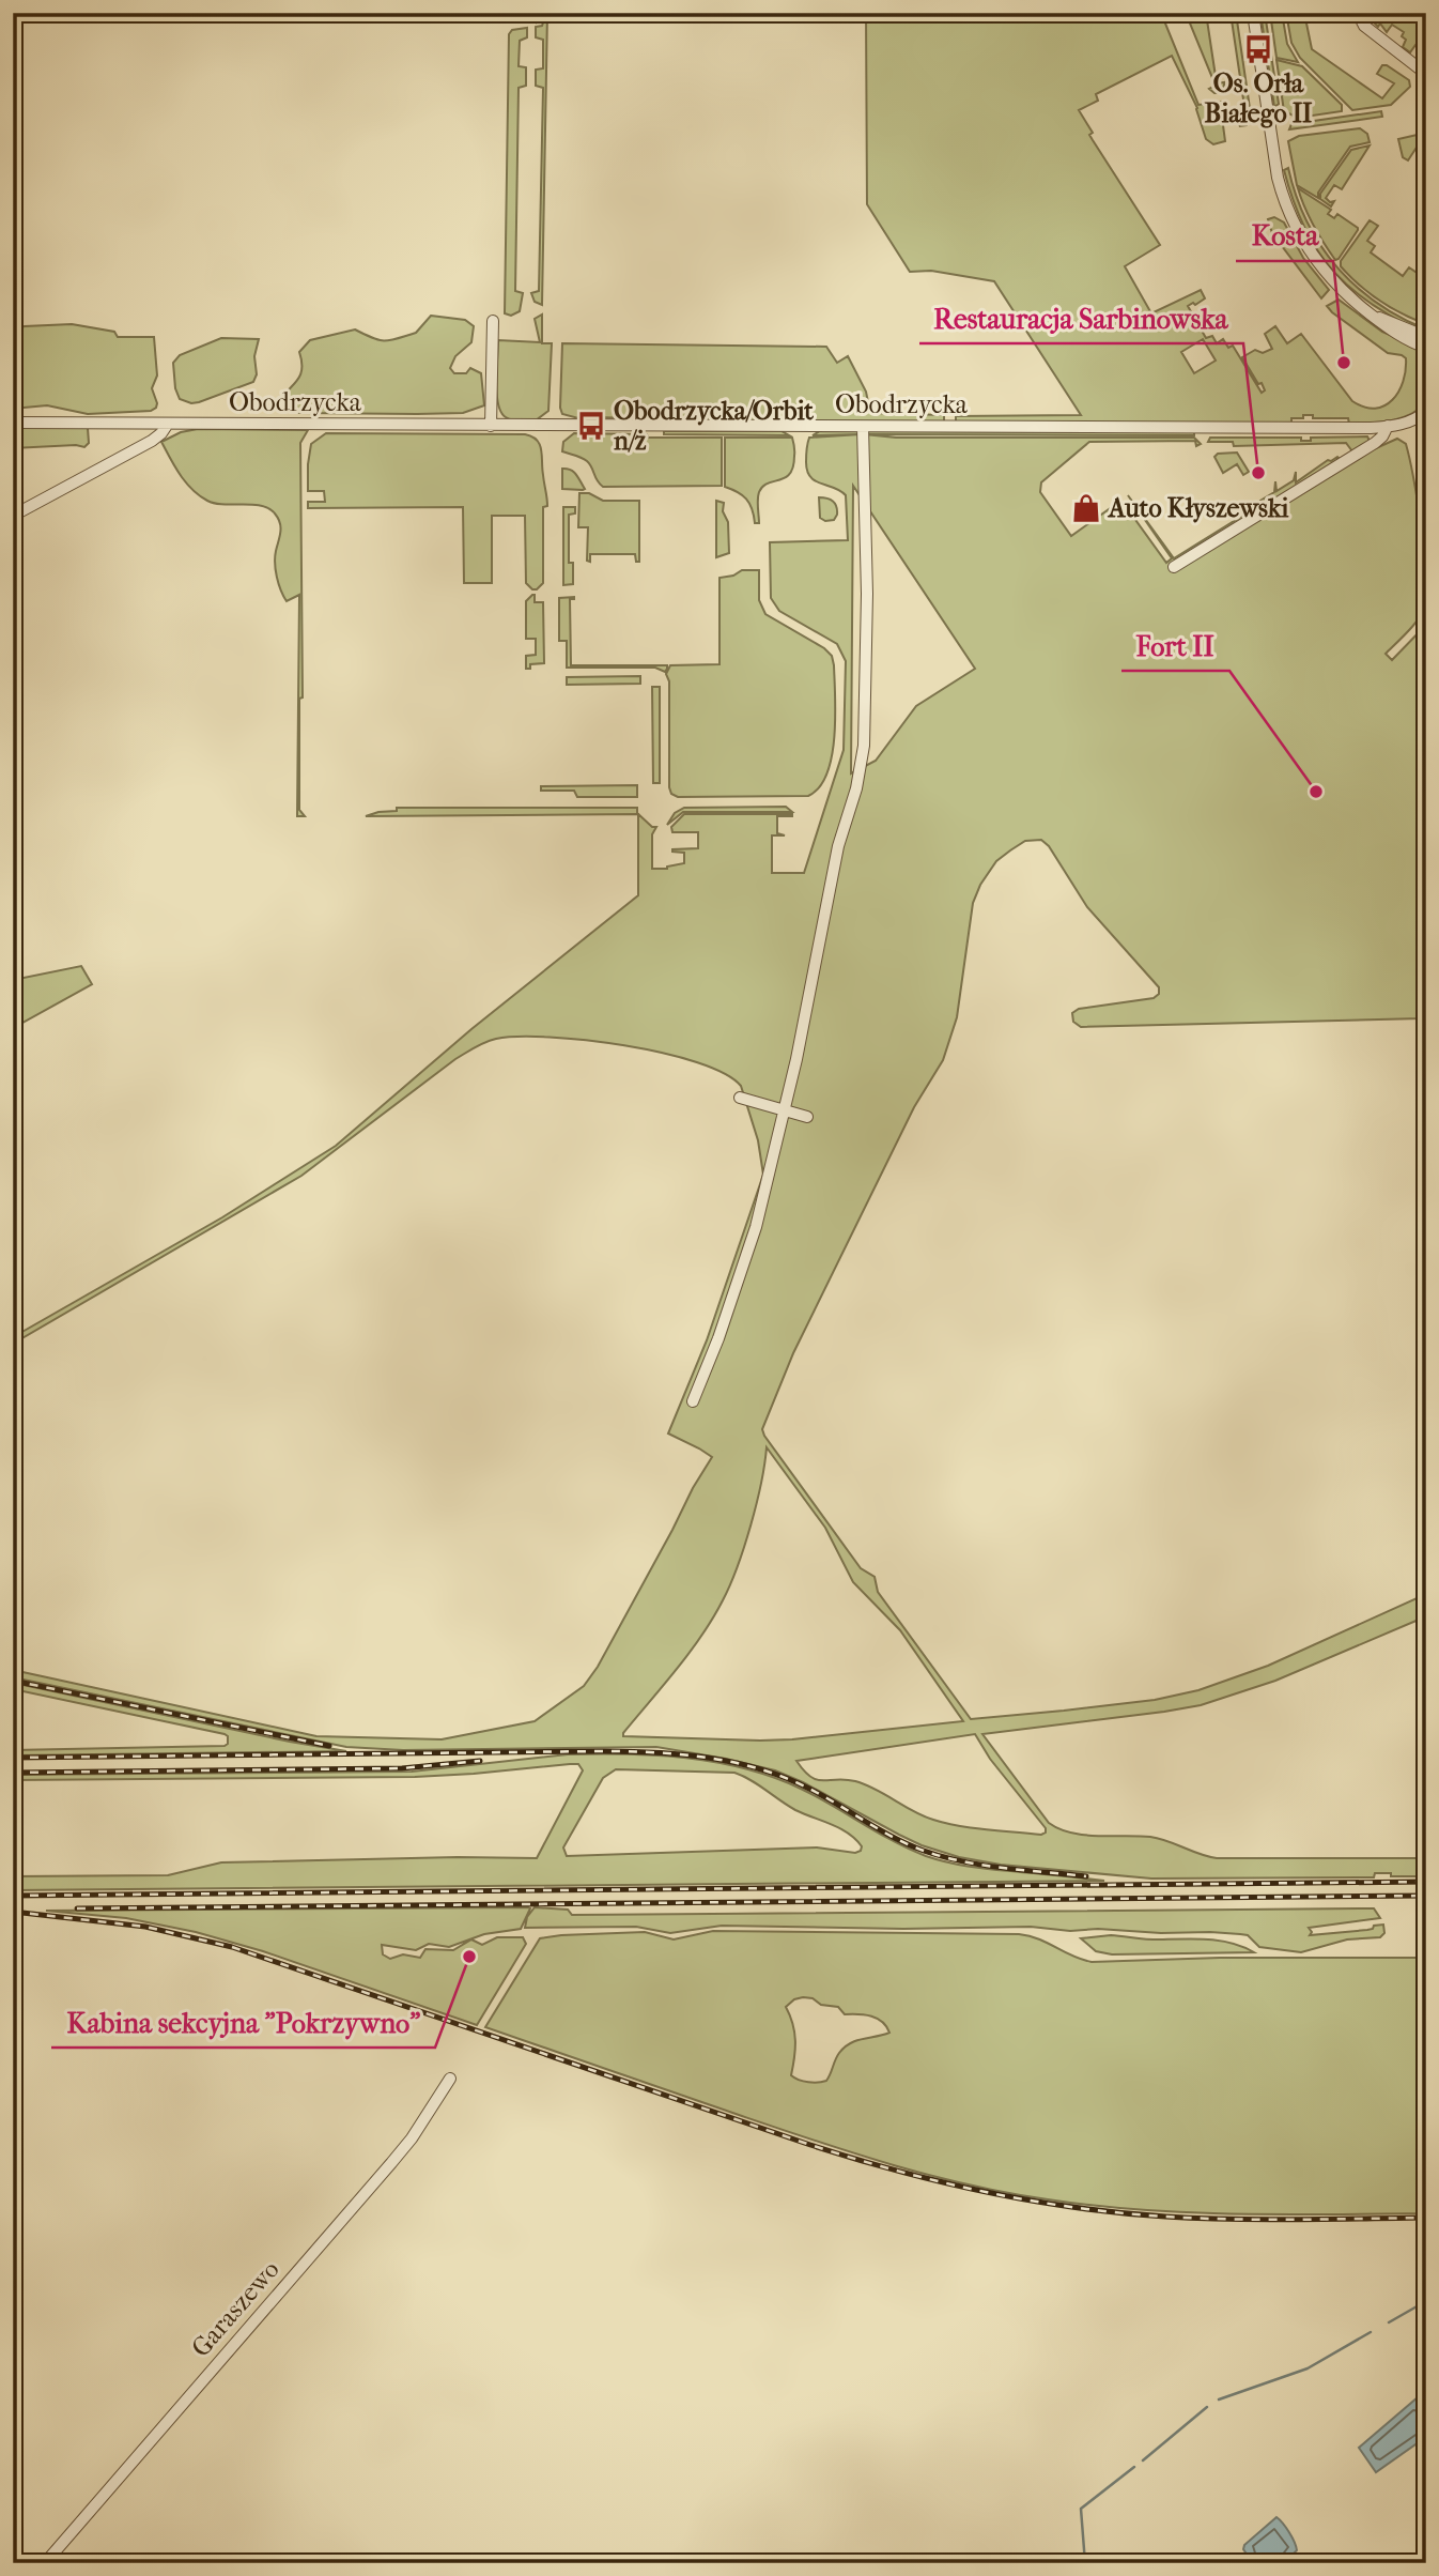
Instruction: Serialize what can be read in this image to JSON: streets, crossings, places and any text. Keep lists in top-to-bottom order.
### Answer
{
  "streets": {
    "street": ["Obodrzycka", "Garaszewo"]
  },
  "places": {
    "bus stop": ["Os. Orła Białego II", "Obodrzycka/Orbit n/ż"],
    "other": [
      "Kosta",
      "Restauracja Sarbinowska",
      "Fort II",
      "Kabina sekcyjna \"Pokrzywno\""
    ],
    "shop": ["Auto Kłyszewski"]
  }
}
